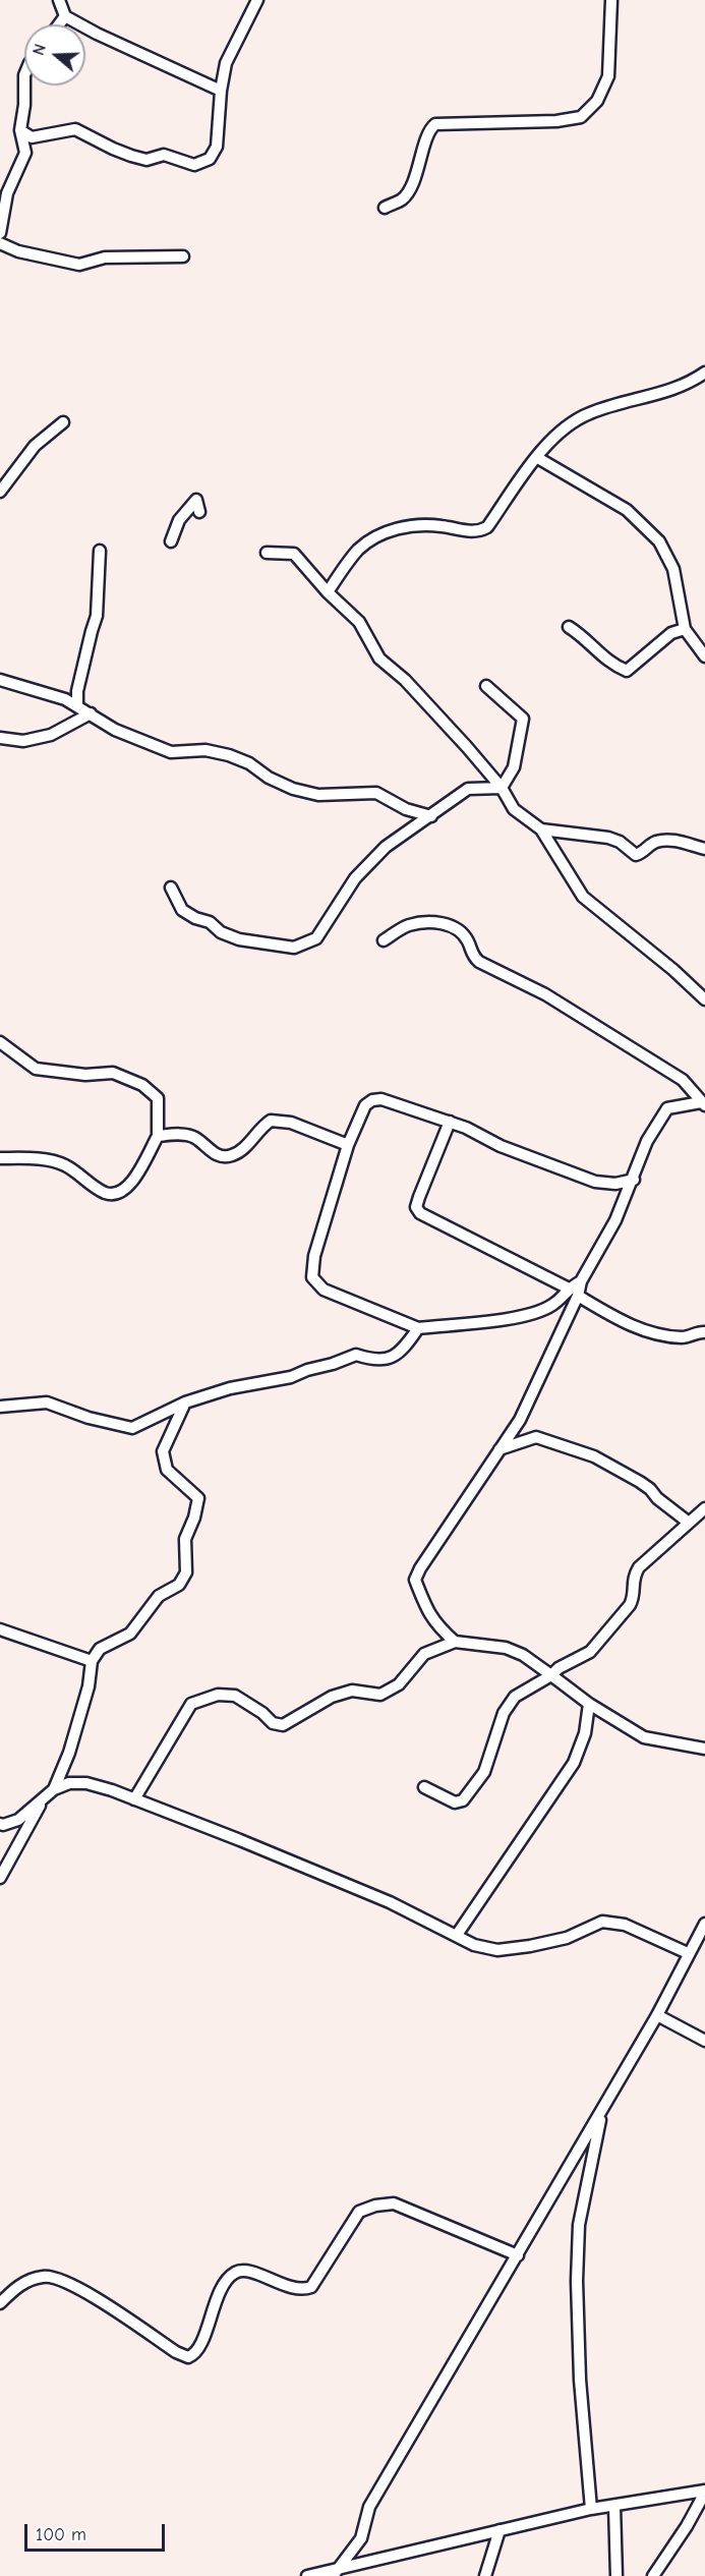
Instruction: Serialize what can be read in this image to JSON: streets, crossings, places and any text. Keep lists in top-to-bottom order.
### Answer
{
  "scale_bar": "100 m",
  "north": "left"
}
